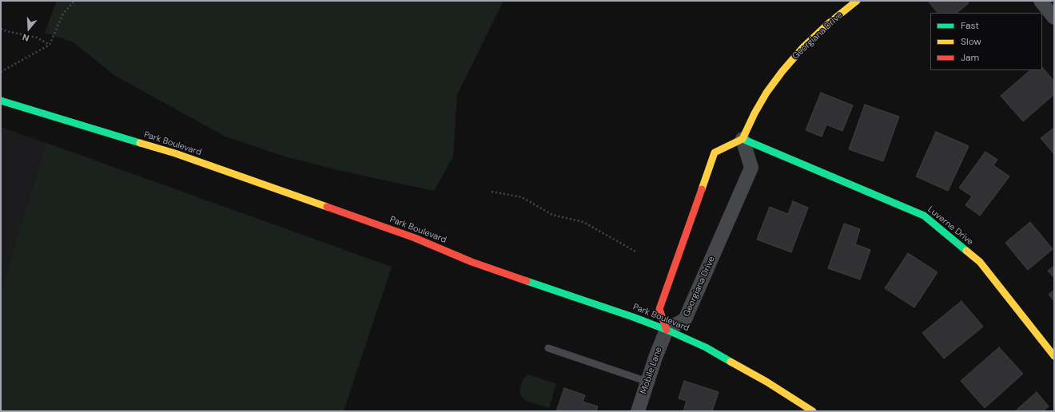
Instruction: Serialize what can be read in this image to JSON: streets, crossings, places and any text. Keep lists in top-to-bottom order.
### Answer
{
  "streets": {
    "main road": ["Georgiana Drive", "Park Boulevard", "Luverne Drive"],
    "street": ["Mobile Lane"]
  },
  "crossings": [
    ["Georgiana Drive", "Park Boulevard"],
    ["Georgiana Drive", "Luverne Drive"],
    ["Georgiana Drive", "Mobile Lane"],
    ["Park Boulevard", "Mobile Lane"]
  ],
  "legend": ["Fast", "Slow", "Jam"],
  "north": "bottom"
}
